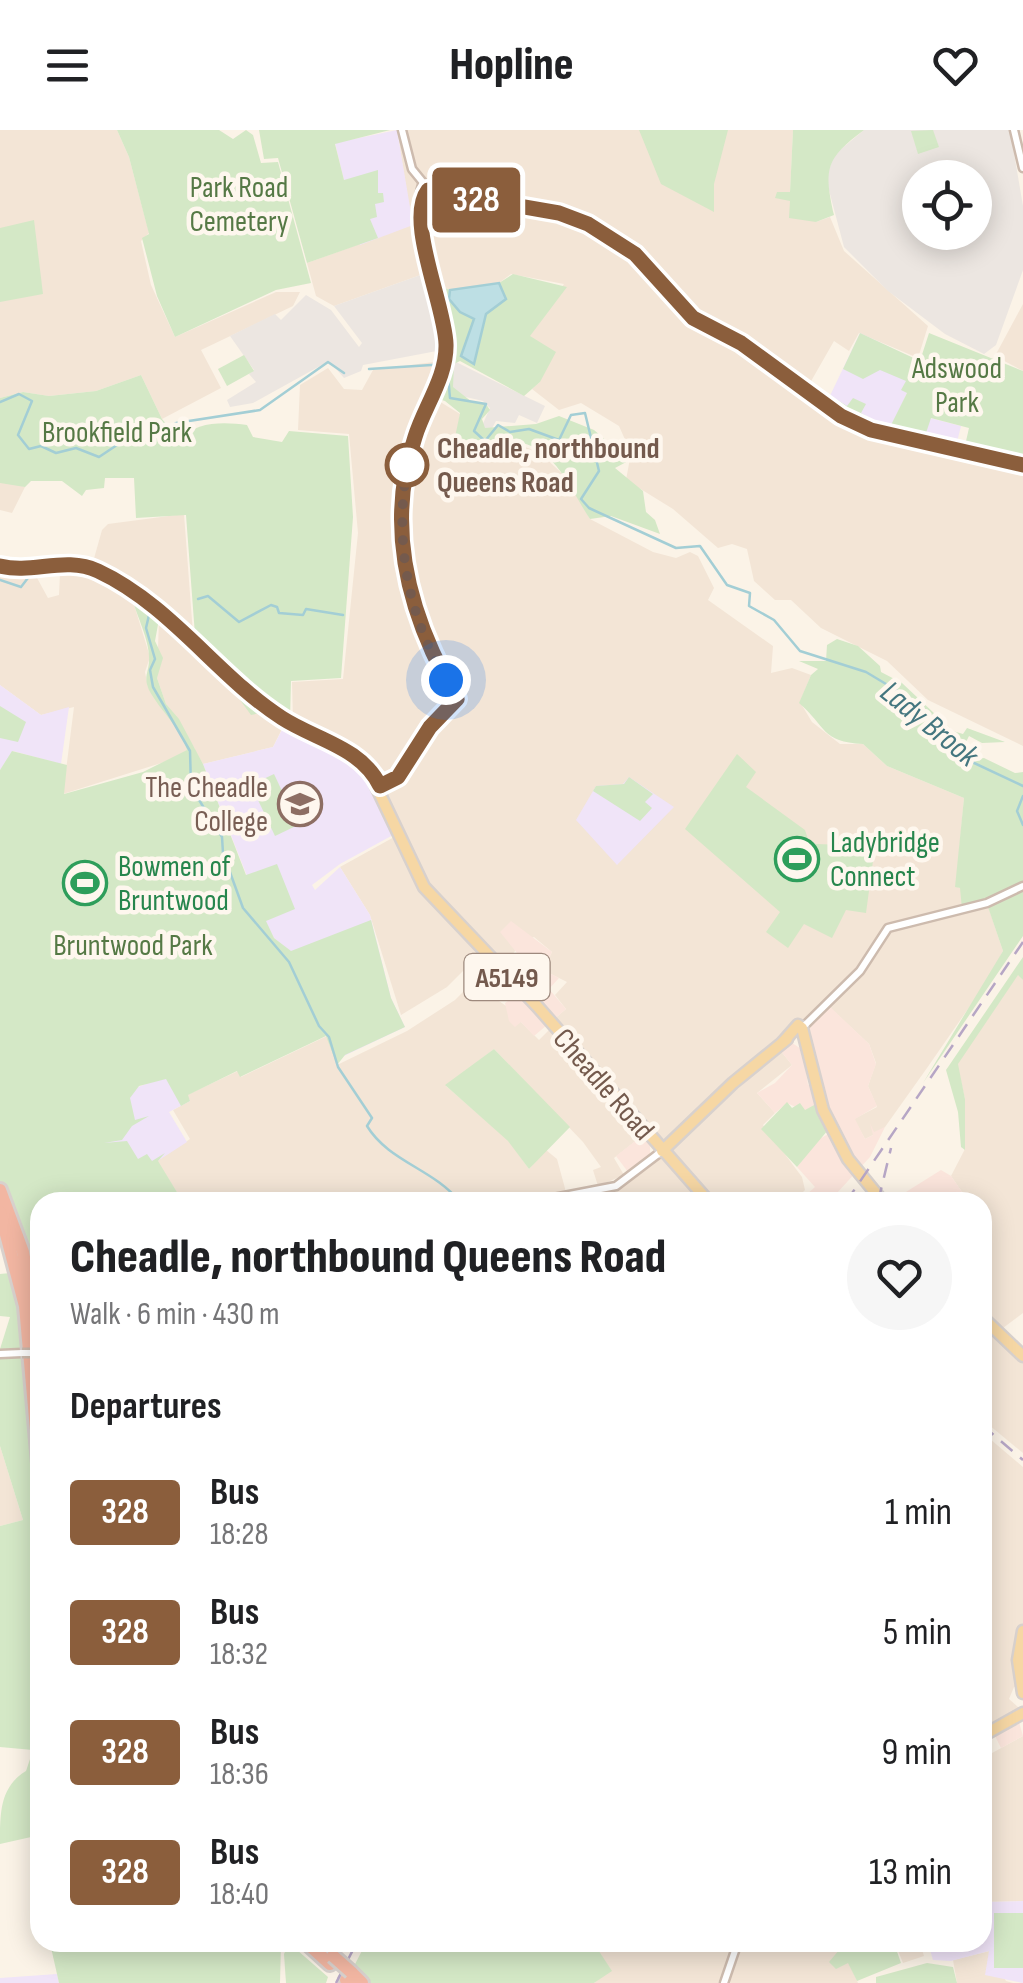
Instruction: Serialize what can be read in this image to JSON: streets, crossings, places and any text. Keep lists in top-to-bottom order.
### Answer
{
  "streets": {
    "main road": ["A5149", "Cheadle Road"]
  },
  "water": ["Lady Brook"],
  "parks": [
    "Park Road Cemetery",
    "Adswood Park",
    "Brookfield Park",
    "Bruntwood Park"
  ],
  "places": {
    "other": ["Cheadle, northbound Queens Road"],
    "school or university": ["The Cheadle College"],
    "sports": ["Ladybridge Connect", "Bowmen of Bruntwood"]
  },
  "lines": ["bus line 328"],
  "page": {
    "header": "Hopline",
    "on_map": "328",
    "heading": [
      ["Cheadle, northbound Queens Road", "Walk · 6 min · 430 m"],
      "Departures"
    ],
    "list": [
      {
        "mark": "328",
        "name": "Bus",
        "note": "18:28",
        "value": "1 min"
      },
      {
        "mark": "328",
        "name": "Bus",
        "note": "18:32",
        "value": "5 min"
      },
      {
        "mark": "328",
        "name": "Bus",
        "note": "18:36",
        "value": "9 min"
      },
      {
        "mark": "328",
        "name": "Bus",
        "note": "18:40",
        "value": "13 min"
      }
    ]
  }
}
